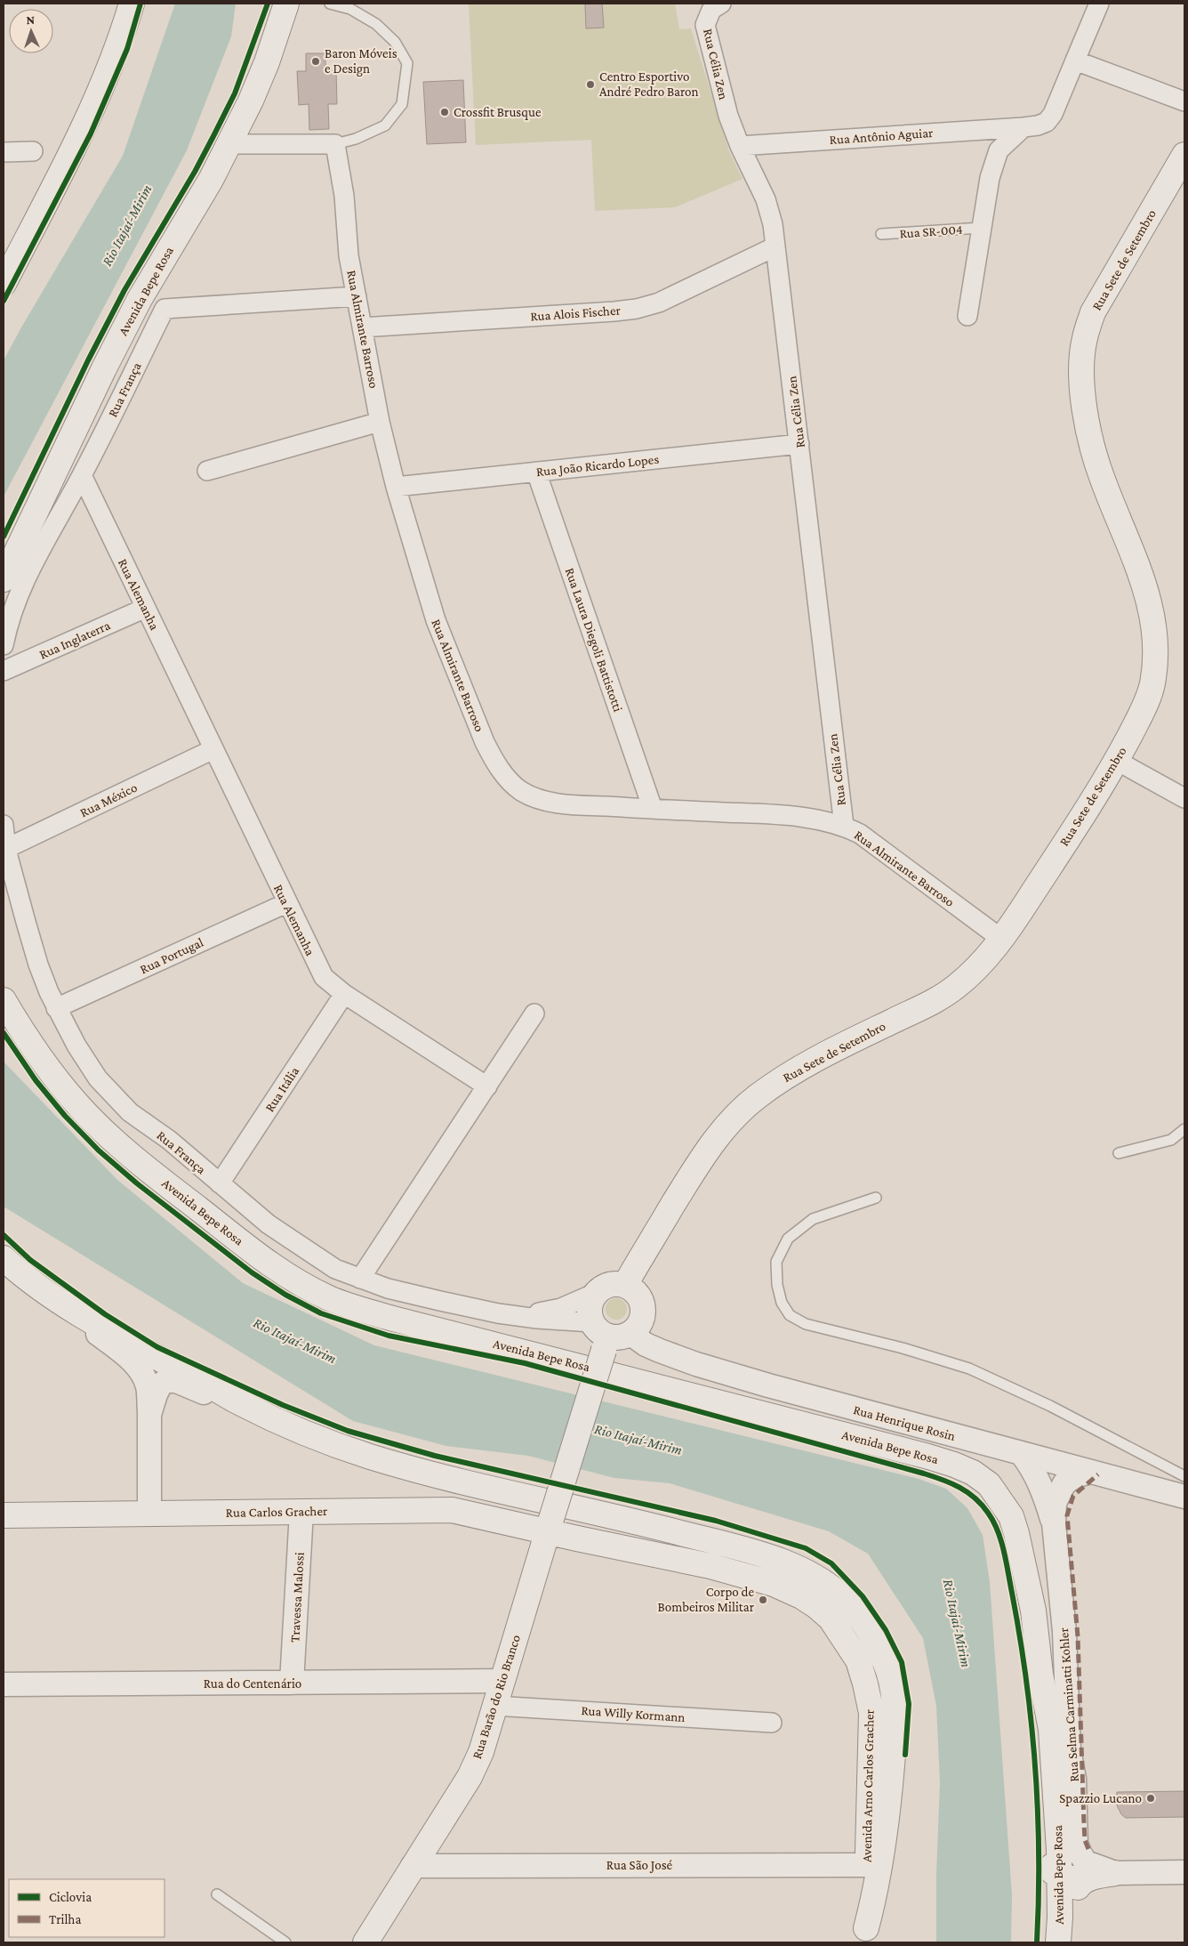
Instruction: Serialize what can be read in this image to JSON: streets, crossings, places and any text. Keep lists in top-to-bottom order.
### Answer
{
  "streets": {
    "main road": [
      "Rua Sete de Setembro",
      "Avenida Bepe Rosa",
      "Rua Carlos Gracher",
      "Rua Barão do Rio Branco",
      "Avenida Arno Carlos Gracher"
    ],
    "street": [
      "Rua Célia Zen",
      "Rua Antônio Aguiar",
      "Rua Alois Fischer",
      "Rua Almirante Barroso",
      "Rua França",
      "Rua João Ricardo Lopes",
      "Rua Alemanha",
      "Rua Inglaterra",
      "Rua Laura Diegoli Battistotti",
      "Rua México",
      "Rua Portugal",
      "Rua Itália",
      "Rua Henrique Rosin",
      "Travessa Malossi",
      "Rua do Centenário",
      "Rua Selma Carminatti Kohler",
      "Rua Willy Kormann",
      "Rua São José"
    ],
    "lane": ["Rua SR-004"]
  },
  "crossings": [
    ["Rua Célia Zen", "Rua Antônio Aguiar"],
    ["Rua Célia Zen", "Rua Alois Fischer"],
    ["Rua Célia Zen", "Rua Almirante Barroso"],
    ["Rua Célia Zen", "Rua João Ricardo Lopes"],
    ["Rua Sete de Setembro", "Rua Almirante Barroso"],
    ["Rua Sete de Setembro", "Rua França"],
    ["Rua Sete de Setembro", "Rua Henrique Rosin"],
    ["Rua Sete de Setembro", "Rua Barão do Rio Branco"],
    ["Rua Alois Fischer", "Rua Almirante Barroso"],
    ["Rua Almirante Barroso", "Rua França"],
    ["Rua Almirante Barroso", "Rua João Ricardo Lopes"],
    ["Rua Almirante Barroso", "Rua Laura Diegoli Battistotti"],
    ["Rua França", "Rua Alemanha"],
    ["Rua França", "Rua México"],
    ["Rua França", "Rua Portugal"],
    ["Rua França", "Rua Itália"],
    ["Rua França", "Rua Henrique Rosin"],
    ["Rua França", "Rua Barão do Rio Branco"],
    ["Rua João Ricardo Lopes", "Rua Laura Diegoli Battistotti"],
    ["Rua Alemanha", "Rua Inglaterra"],
    ["Rua Alemanha", "Rua México"],
    ["Rua Alemanha", "Rua Portugal"],
    ["Rua Alemanha", "Rua Itália"],
    ["Rua Henrique Rosin", "Rua Barão do Rio Branco"],
    ["Rua Henrique Rosin", "Rua Selma Carminatti Kohler"],
    ["Rua Carlos Gracher", "Travessa Malossi"],
    ["Rua Carlos Gracher", "Rua Barão do Rio Branco"],
    ["Rua Carlos Gracher", "Avenida Arno Carlos Gracher"],
    ["Travessa Malossi", "Rua do Centenário"],
    ["Rua do Centenário", "Rua Barão do Rio Branco"],
    ["Rua Barão do Rio Branco", "Rua Willy Kormann"],
    ["Rua Barão do Rio Branco", "Avenida Arno Carlos Gracher"],
    ["Rua Barão do Rio Branco", "Rua São José"],
    ["Avenida Arno Carlos Gracher", "Rua São José"]
  ],
  "water": ["Rio Itajaí-Mirim"],
  "places": [
    "Baron Móveis e Design",
    "Centro Esportivo André Pedro Baron",
    "Crossfit Brusque",
    "Corpo de Bombeiros Militar",
    "Spazzio Lucano"
  ],
  "legend": ["Ciclovia", "Trilha"],
  "north": "top"
}
